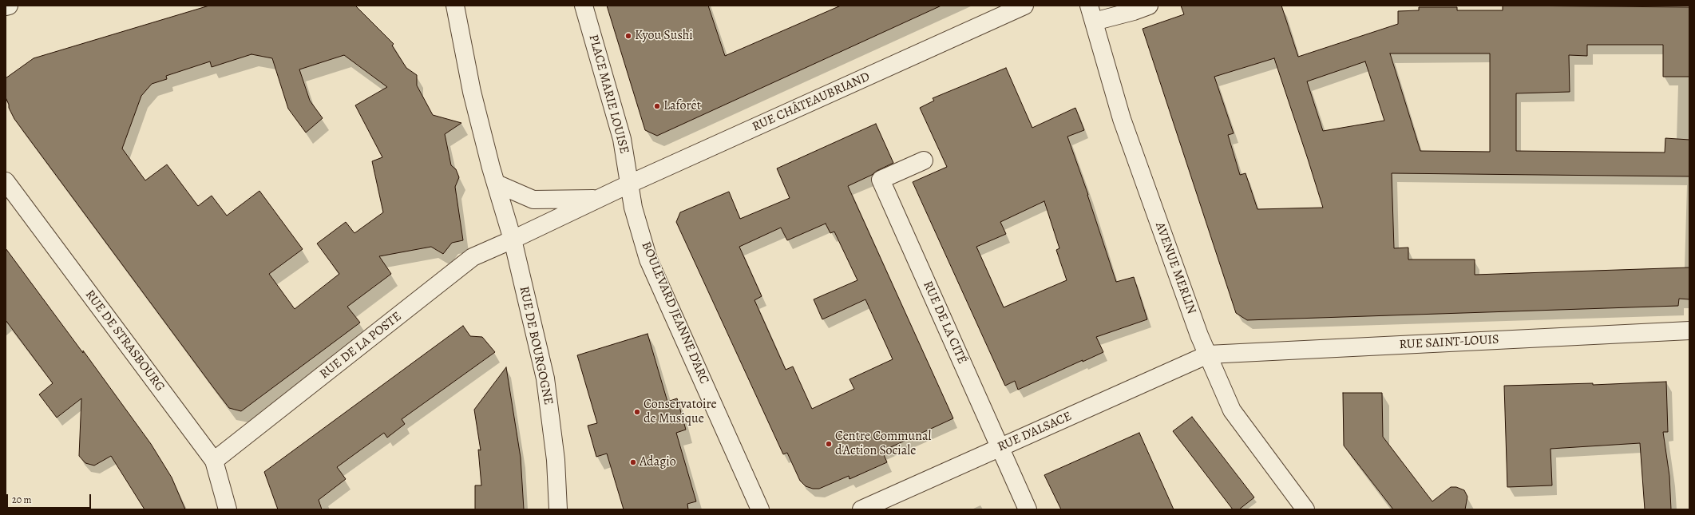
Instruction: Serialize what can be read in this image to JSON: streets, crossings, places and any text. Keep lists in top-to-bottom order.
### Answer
{
  "streets": {
    "street": [
      "PLACE MARIE LOUISE",
      "RUE CHÂTEAUBRIAND",
      "AVENUE MERLIN",
      "BOULEVARD JEANNE D'ARC",
      "RUE DE LA CITÉ",
      "RUE DE STRASBOURG",
      "RUE SAINT-LOUIS",
      "RUE DE LA POSTE",
      "RUE DE BOURGOGNE",
      "RUE D'ALSACE"
    ]
  },
  "crossings": [
    ["PLACE MARIE LOUISE", "RUE CHÂTEAUBRIAND"],
    ["PLACE MARIE LOUISE", "BOULEVARD JEANNE D'ARC"],
    ["RUE CHÂTEAUBRIAND", "BOULEVARD JEANNE D'ARC"],
    ["AVENUE MERLIN", "RUE SAINT-LOUIS"],
    ["AVENUE MERLIN", "RUE D'ALSACE"],
    ["RUE DE LA CITÉ", "RUE D'ALSACE"],
    ["RUE DE STRASBOURG", "RUE DE LA POSTE"],
    ["RUE SAINT-LOUIS", "RUE D'ALSACE"],
    ["RUE DE LA POSTE", "RUE DE BOURGOGNE"]
  ],
  "places": [
    "Kyou Sushi",
    "Laforêt",
    "Conservatoire de Musique",
    "Centre Communal d'Action Sociale",
    "Adagio"
  ],
  "scale_bar": "20 m"
}
